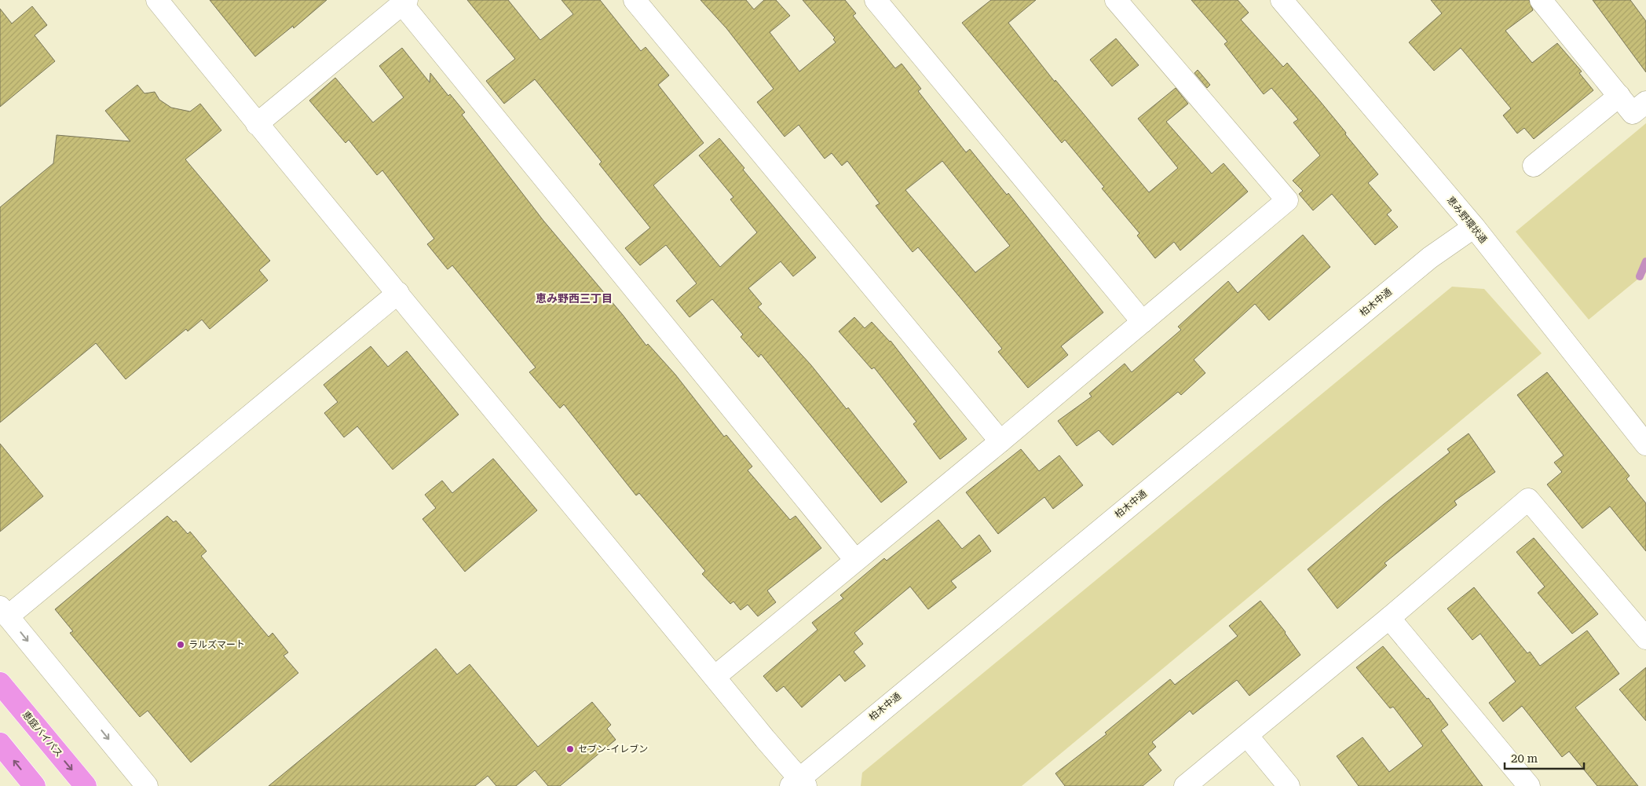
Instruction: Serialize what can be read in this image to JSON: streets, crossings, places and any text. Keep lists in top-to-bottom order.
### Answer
{
  "streets": {
    "highway": ["恵庭バイパス"],
    "street": ["恵み野環状通", "柏木中通"]
  },
  "crossings": [
    ["恵み野環状通", "柏木中通"]
  ],
  "districts": ["恵み野西三丁目"],
  "places": ["ラルズマート", "セブン-イレブン"],
  "scale_bar": "20 m"
}
